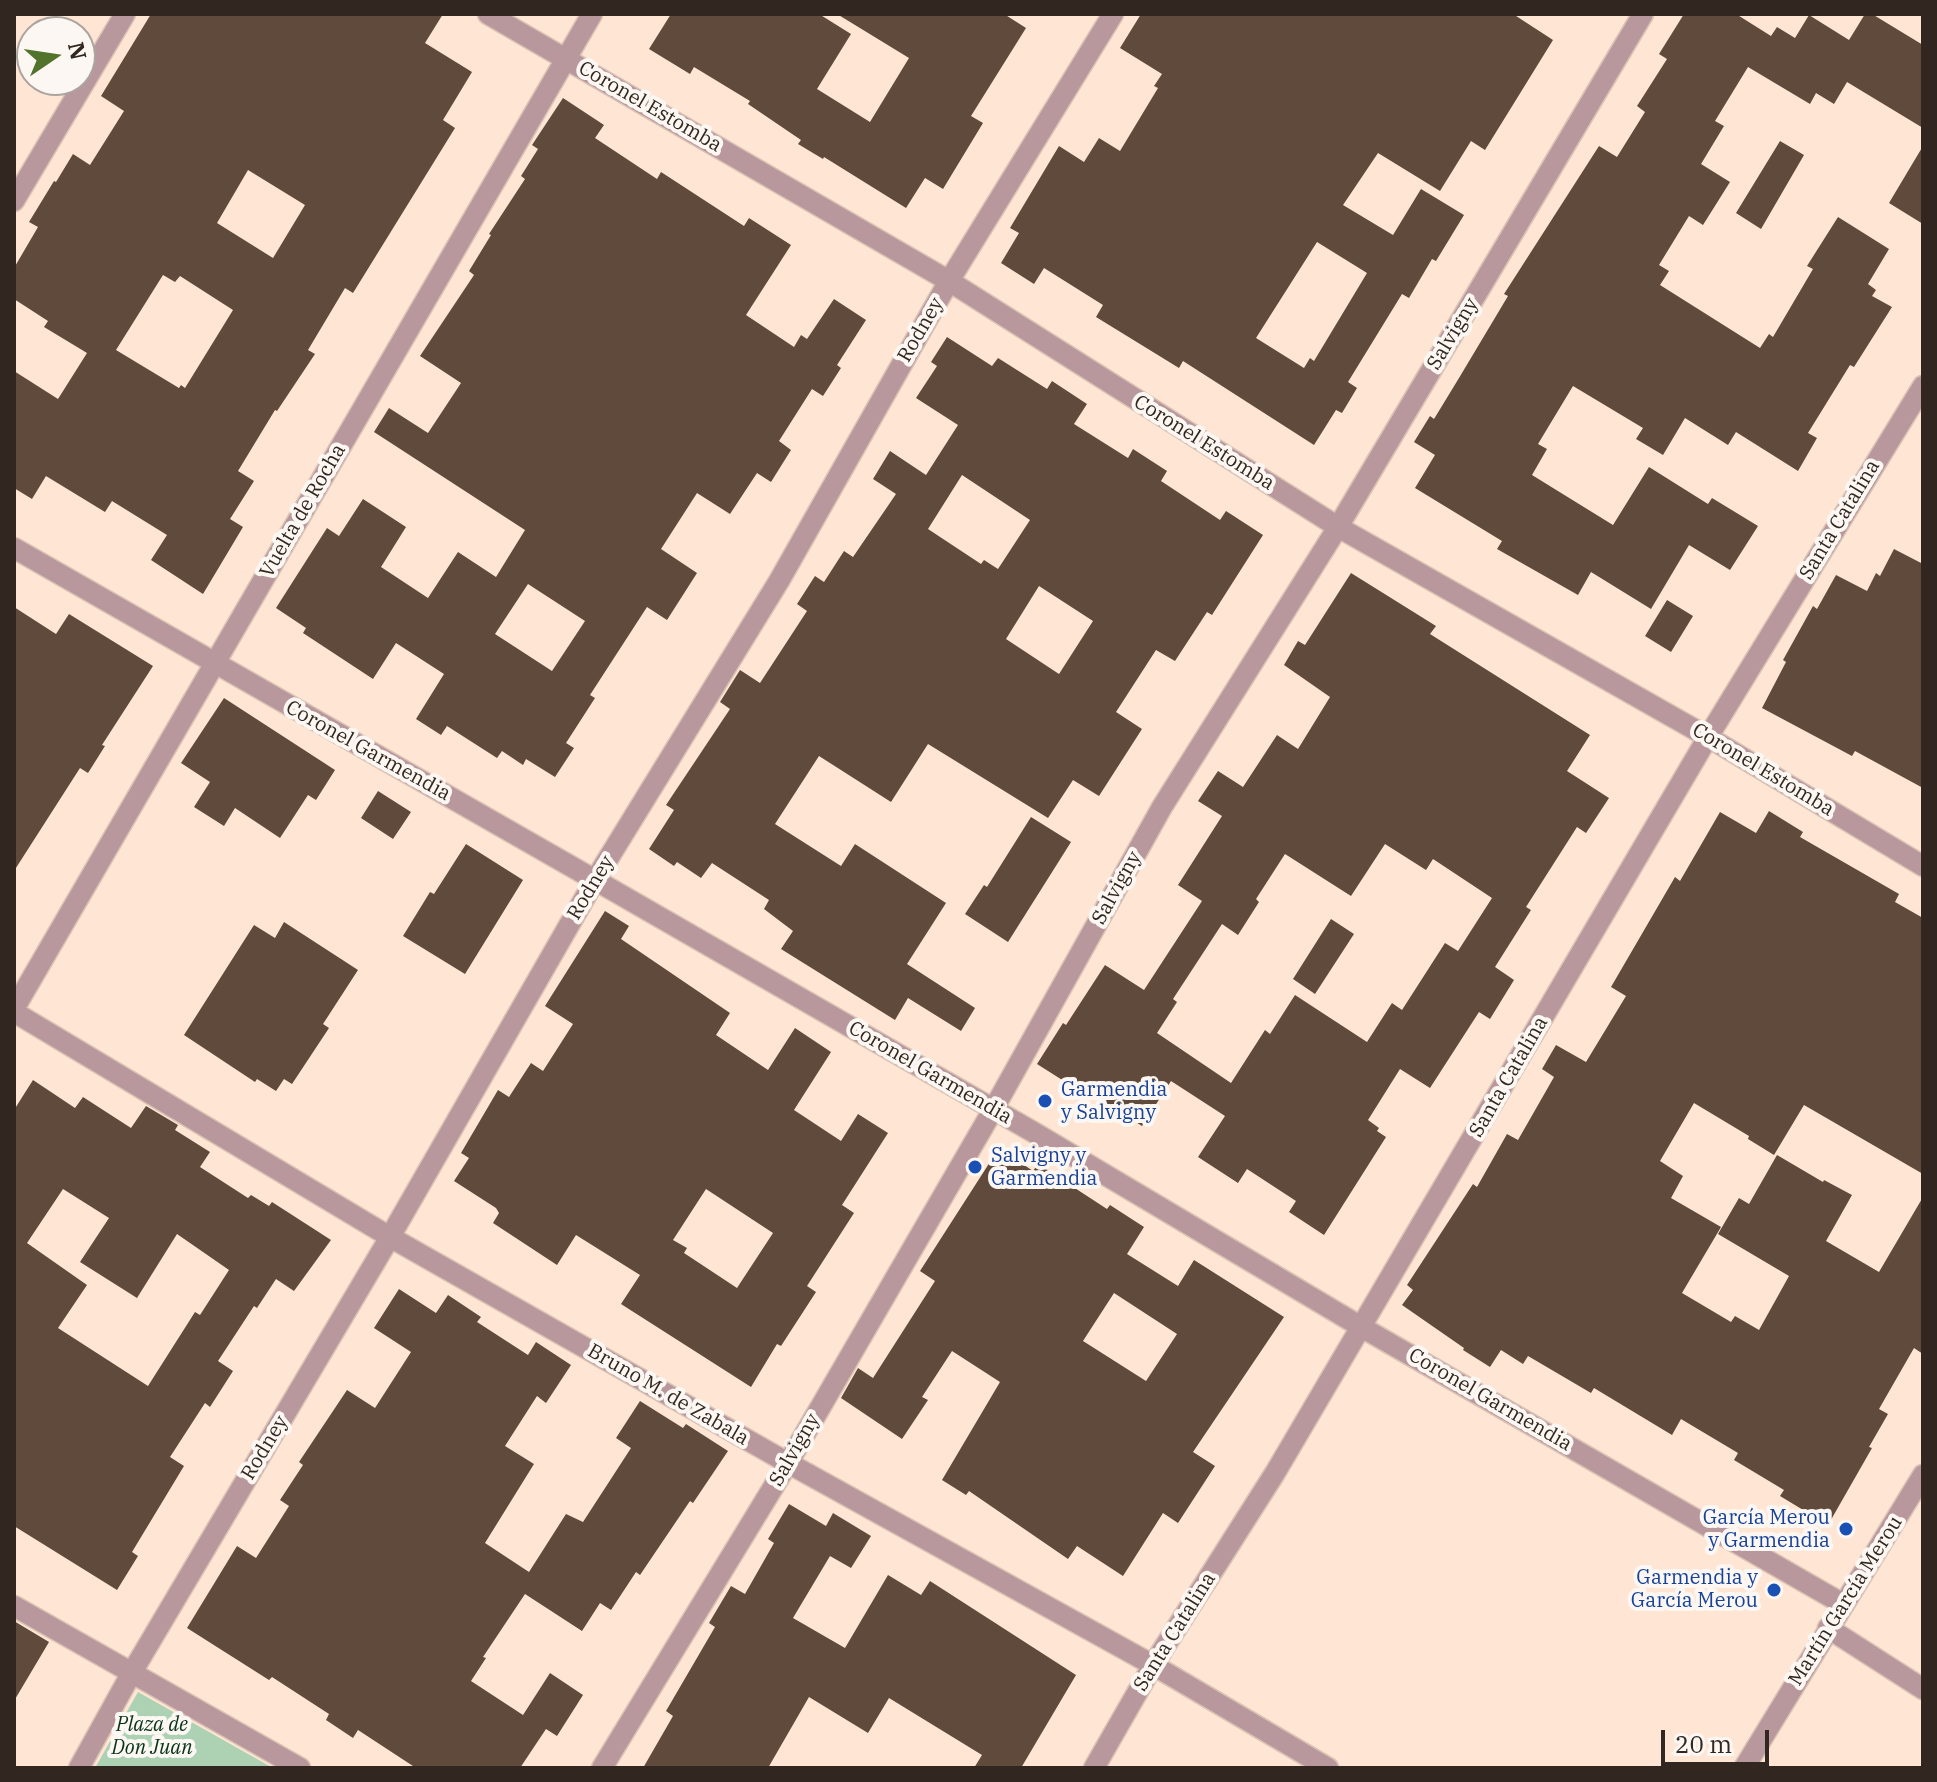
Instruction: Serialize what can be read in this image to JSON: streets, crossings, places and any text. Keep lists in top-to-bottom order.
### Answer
{
  "streets": {
    "street": [
      "Coronel Estomba",
      "Rodney",
      "Salvigny",
      "Vuelta de Rocha",
      "Santa Catalina",
      "Coronel Garmendia",
      "Bruno M. de Zabala",
      "Martín García Merou"
    ]
  },
  "crossings": [
    ["Coronel Estomba", "Rodney"],
    ["Coronel Estomba", "Salvigny"],
    ["Coronel Estomba", "Vuelta de Rocha"],
    ["Coronel Estomba", "Santa Catalina"],
    ["Rodney", "Coronel Garmendia"],
    ["Rodney", "Bruno M. de Zabala"],
    ["Salvigny", "Coronel Garmendia"],
    ["Salvigny", "Bruno M. de Zabala"],
    ["Vuelta de Rocha", "Coronel Garmendia"],
    ["Vuelta de Rocha", "Bruno M. de Zabala"],
    ["Santa Catalina", "Coronel Garmendia"],
    ["Santa Catalina", "Bruno M. de Zabala"],
    ["Coronel Garmendia", "Martín García Merou"]
  ],
  "parks": ["Plaza de Don Juan"],
  "places": [
    "Garmendia y Salvigny",
    "Salvigny y Garmendia",
    "García Merou y Garmendia",
    "Garmendia y García Merou"
  ],
  "scale_bar": "20 m",
  "north": "right"
}
